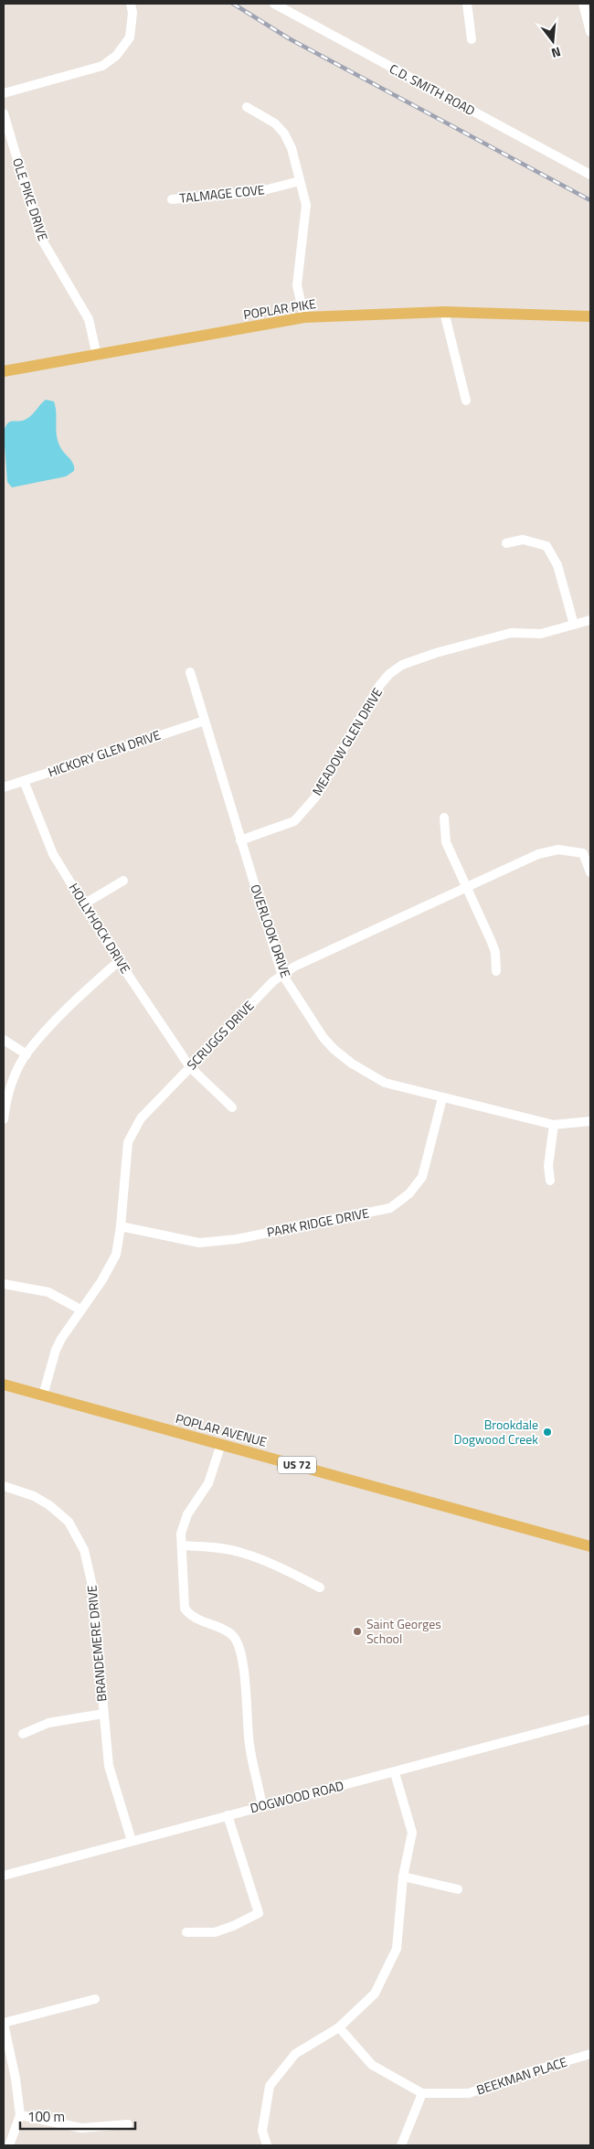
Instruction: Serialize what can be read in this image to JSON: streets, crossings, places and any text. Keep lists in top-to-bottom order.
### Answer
{
  "streets": {
    "main road": ["POPLAR PIKE", "POPLAR AVENUE", "US 72"],
    "street": [
      "C.D. SMITH ROAD",
      "TALMAGE COVE",
      "OLE PIKE DRIVE",
      "MEADOW GLEN DRIVE",
      "HICKORY GLEN DRIVE",
      "HOLLYHOCK DRIVE",
      "OVERLOOK DRIVE",
      "SCRUGGS DRIVE",
      "PARK RIDGE DRIVE",
      "BRANDEMERE DRIVE",
      "DOGWOOD ROAD",
      "BEEKMAN PLACE"
    ]
  },
  "crossings": [
    ["OLE PIKE DRIVE", "POPLAR PIKE"],
    ["MEADOW GLEN DRIVE", "OVERLOOK DRIVE"],
    ["HICKORY GLEN DRIVE", "HOLLYHOCK DRIVE"],
    ["HICKORY GLEN DRIVE", "OVERLOOK DRIVE"],
    ["HOLLYHOCK DRIVE", "SCRUGGS DRIVE"],
    ["OVERLOOK DRIVE", "SCRUGGS DRIVE"],
    ["OVERLOOK DRIVE", "PARK RIDGE DRIVE"],
    ["SCRUGGS DRIVE", "PARK RIDGE DRIVE"],
    ["SCRUGGS DRIVE", "POPLAR AVENUE"],
    ["BRANDEMERE DRIVE", "DOGWOOD ROAD"]
  ],
  "places": ["Brookdale Dogwood Creek", "Saint Georges School"],
  "scale_bar": "100 m",
  "north": "bottom"
}
